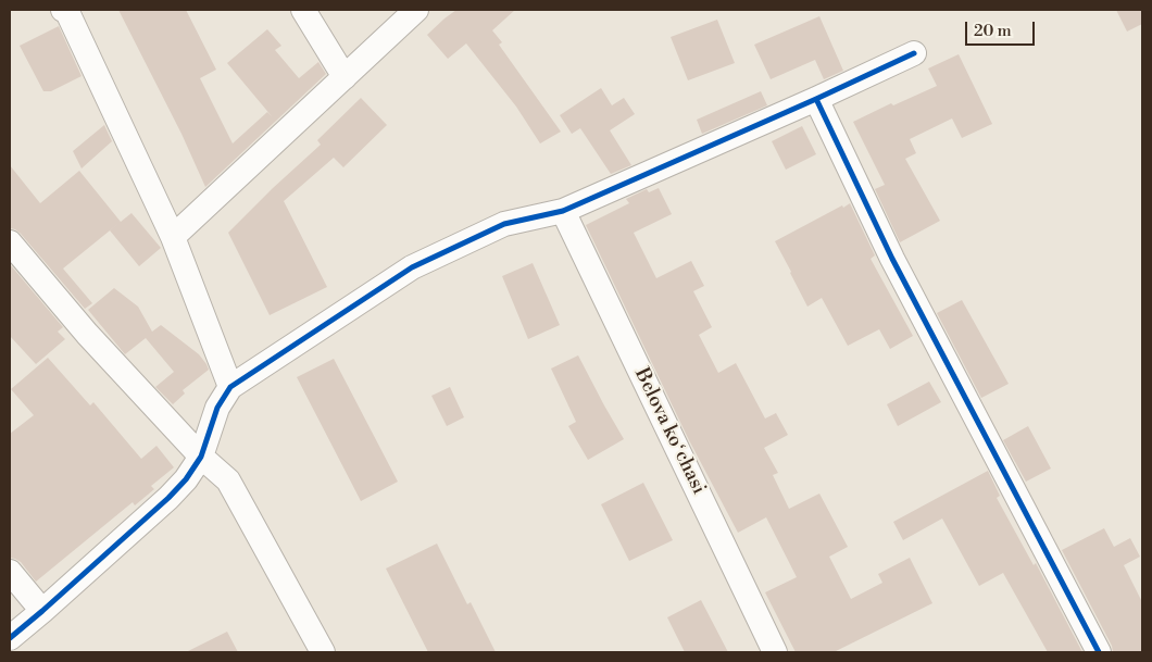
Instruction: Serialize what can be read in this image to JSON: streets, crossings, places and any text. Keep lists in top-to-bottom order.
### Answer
{
  "streets": {
    "street": ["Belova koʻchasi"]
  },
  "scale_bar": "20 m"
}
